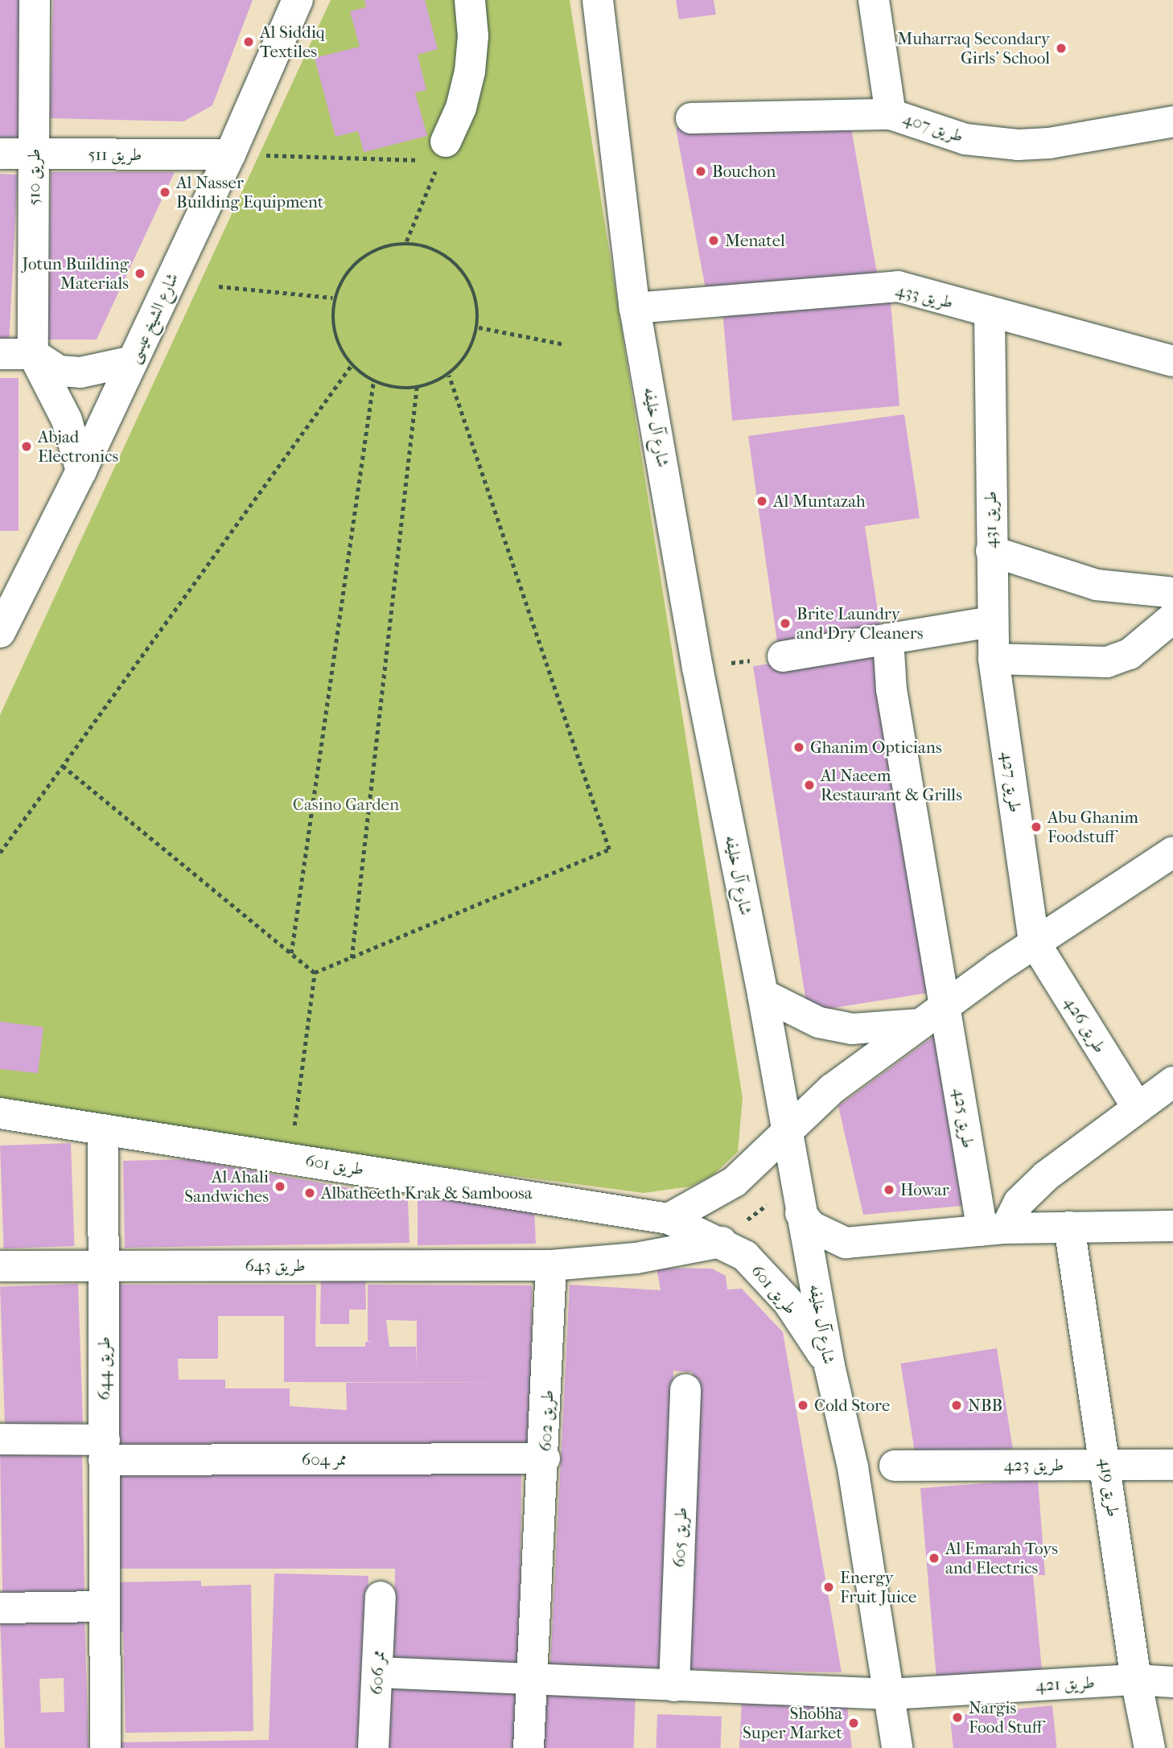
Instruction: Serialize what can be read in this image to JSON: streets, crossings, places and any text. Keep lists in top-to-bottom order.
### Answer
{
  "streets": {
    "street": [
      "طريق 407",
      "طريق 511",
      "طريق 510",
      "طريق 433",
      "شارع الشيخ عيسى",
      "شارع آل خليفه",
      "طريق 431",
      "طريق 427",
      "طريق 426",
      "طريق 425",
      "طريق 601",
      "طريق 643",
      "طريق 644",
      "طريق 602",
      "ممر 604",
      "طريق 423",
      "طريق 419",
      "طريق 605",
      "ممر 606",
      "طريق 421"
    ]
  },
  "crossings": [
    ["طريق 511", "طريق 510"],
    ["طريق 511", "شارع الشيخ عيسى"],
    ["طريق 433", "شارع آل خليفه"],
    ["طريق 433", "طريق 431"],
    ["شارع آل خليفه", "طريق 601"],
    ["شارع آل خليفه", "طريق 421"],
    ["طريق 431", "طريق 427"],
    ["طريق 427", "طريق 426"],
    ["طريق 601", "طريق 644"],
    ["طريق 643", "طريق 644"],
    ["طريق 643", "طريق 602"],
    ["طريق 644", "ممر 604"],
    ["طريق 602", "ممر 604"],
    ["طريق 423", "طريق 419"],
    ["طريق 419", "طريق 421"]
  ],
  "parks": ["Casino Garden"],
  "places": [
    "Al Siddiq Textiles",
    "Muharraq Secondary Girls' School",
    "Bouchon",
    "Al Nasser Building Equipment",
    "Menatel",
    "Jotun Building Materials",
    "Abjad Electronics",
    "Al Muntazah",
    "Brite Laundry and Dry Cleaners",
    "Ghanim Opticians",
    "Al Naeem Restaurant & Grills",
    "Abu Ghanim Foodstuff",
    "Al Ahali Sandwiches",
    "Howar",
    "Albatheeth Krak & Samboosa",
    "Cold Store",
    "NBB",
    "Al Emarah Toys and Electrics",
    "Energy Fruit Juice",
    "Nargis Food Stuff",
    "Shobha Super Market"
  ]
}
